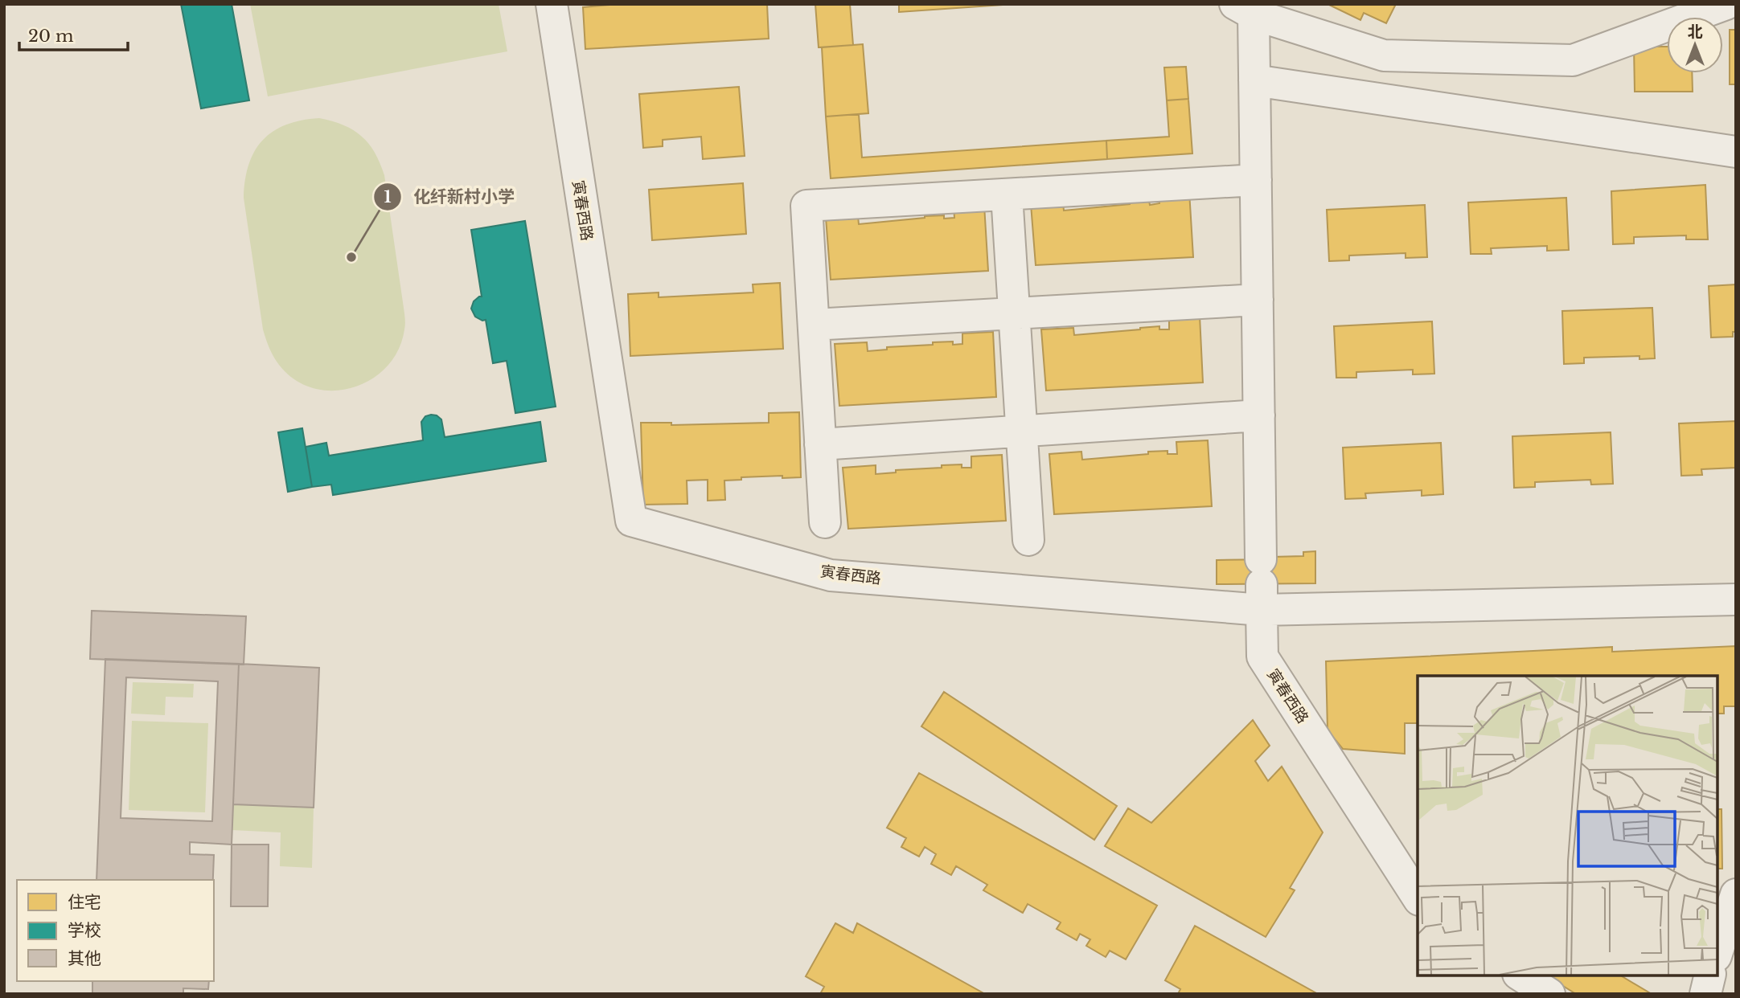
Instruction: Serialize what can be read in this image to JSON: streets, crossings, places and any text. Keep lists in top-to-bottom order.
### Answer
{
  "streets": {
    "street": ["寅春西路"]
  },
  "places": ["化纤新村小学"],
  "legend": ["住宅", "学校", "其他"],
  "scale_bar": "20 m",
  "north": "top"
}
